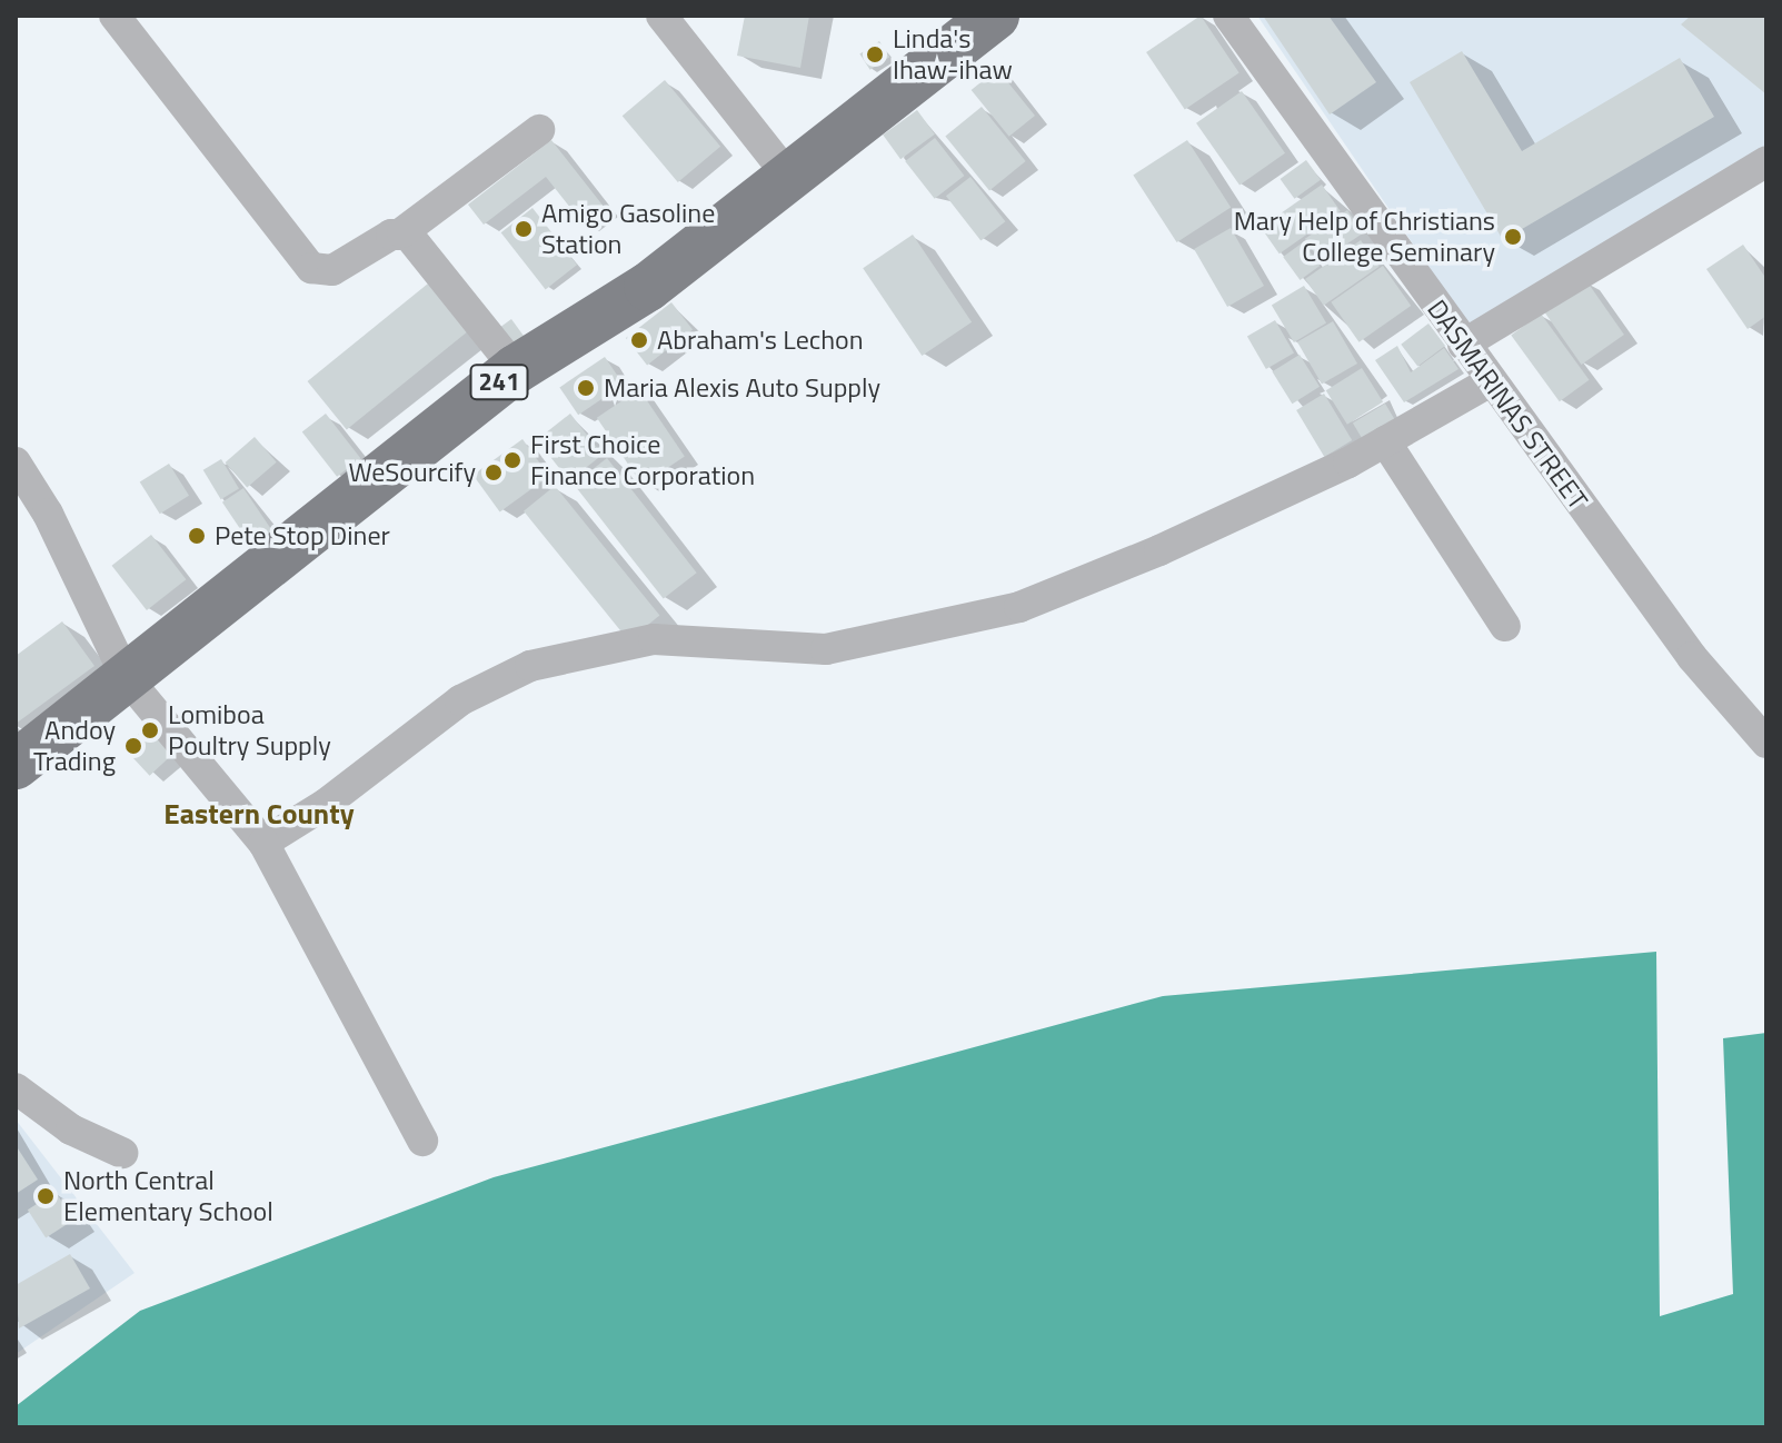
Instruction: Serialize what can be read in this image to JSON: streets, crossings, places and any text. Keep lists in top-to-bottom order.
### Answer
{
  "streets": {
    "main road": ["241"],
    "street": ["DASMARINAS STREET"]
  },
  "districts": ["Eastern County"],
  "places": [
    "Linda's Ihaw-ihaw",
    "Amigo Gasoline Station",
    "Mary Help of Christians College Seminary",
    "Abraham's Lechon",
    "Maria Alexis Auto Supply",
    "First Choice Finance Corporation",
    "WeSourcify",
    "Pete Stop Diner",
    "Lomiboa Poultry Supply",
    "Andoy Trading",
    "North Central Elementary School"
  ]
}
